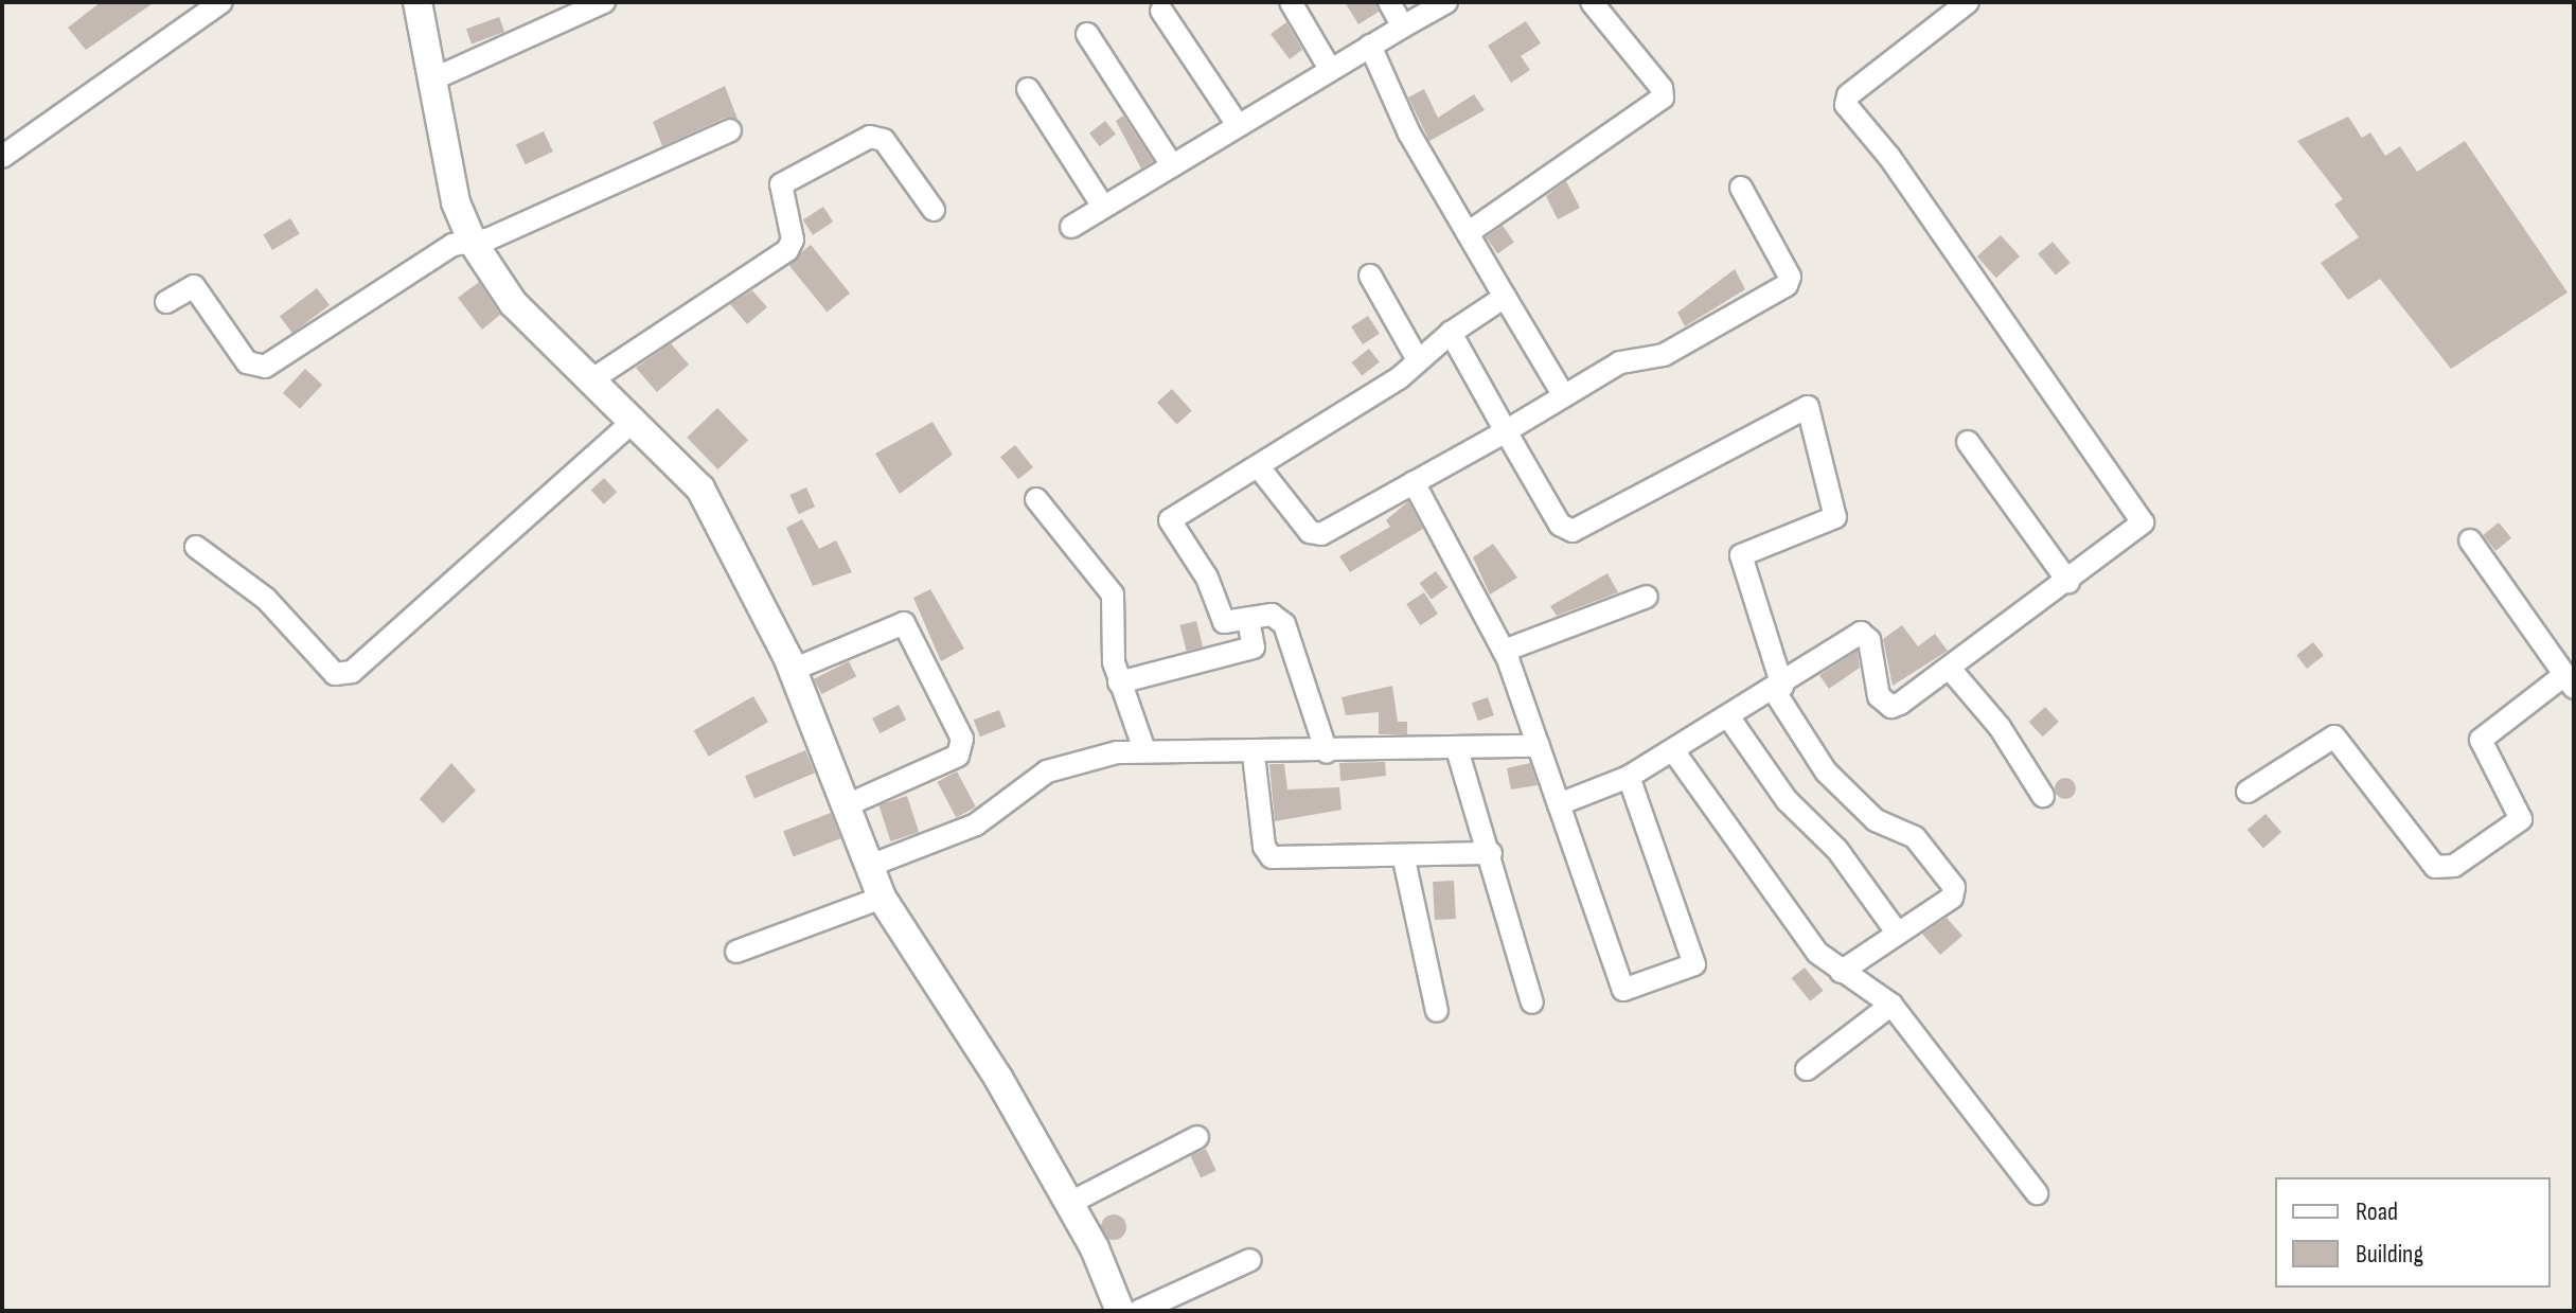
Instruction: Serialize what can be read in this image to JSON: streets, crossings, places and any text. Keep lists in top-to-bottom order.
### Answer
{
  "legend": ["Road", "Building"]
}
